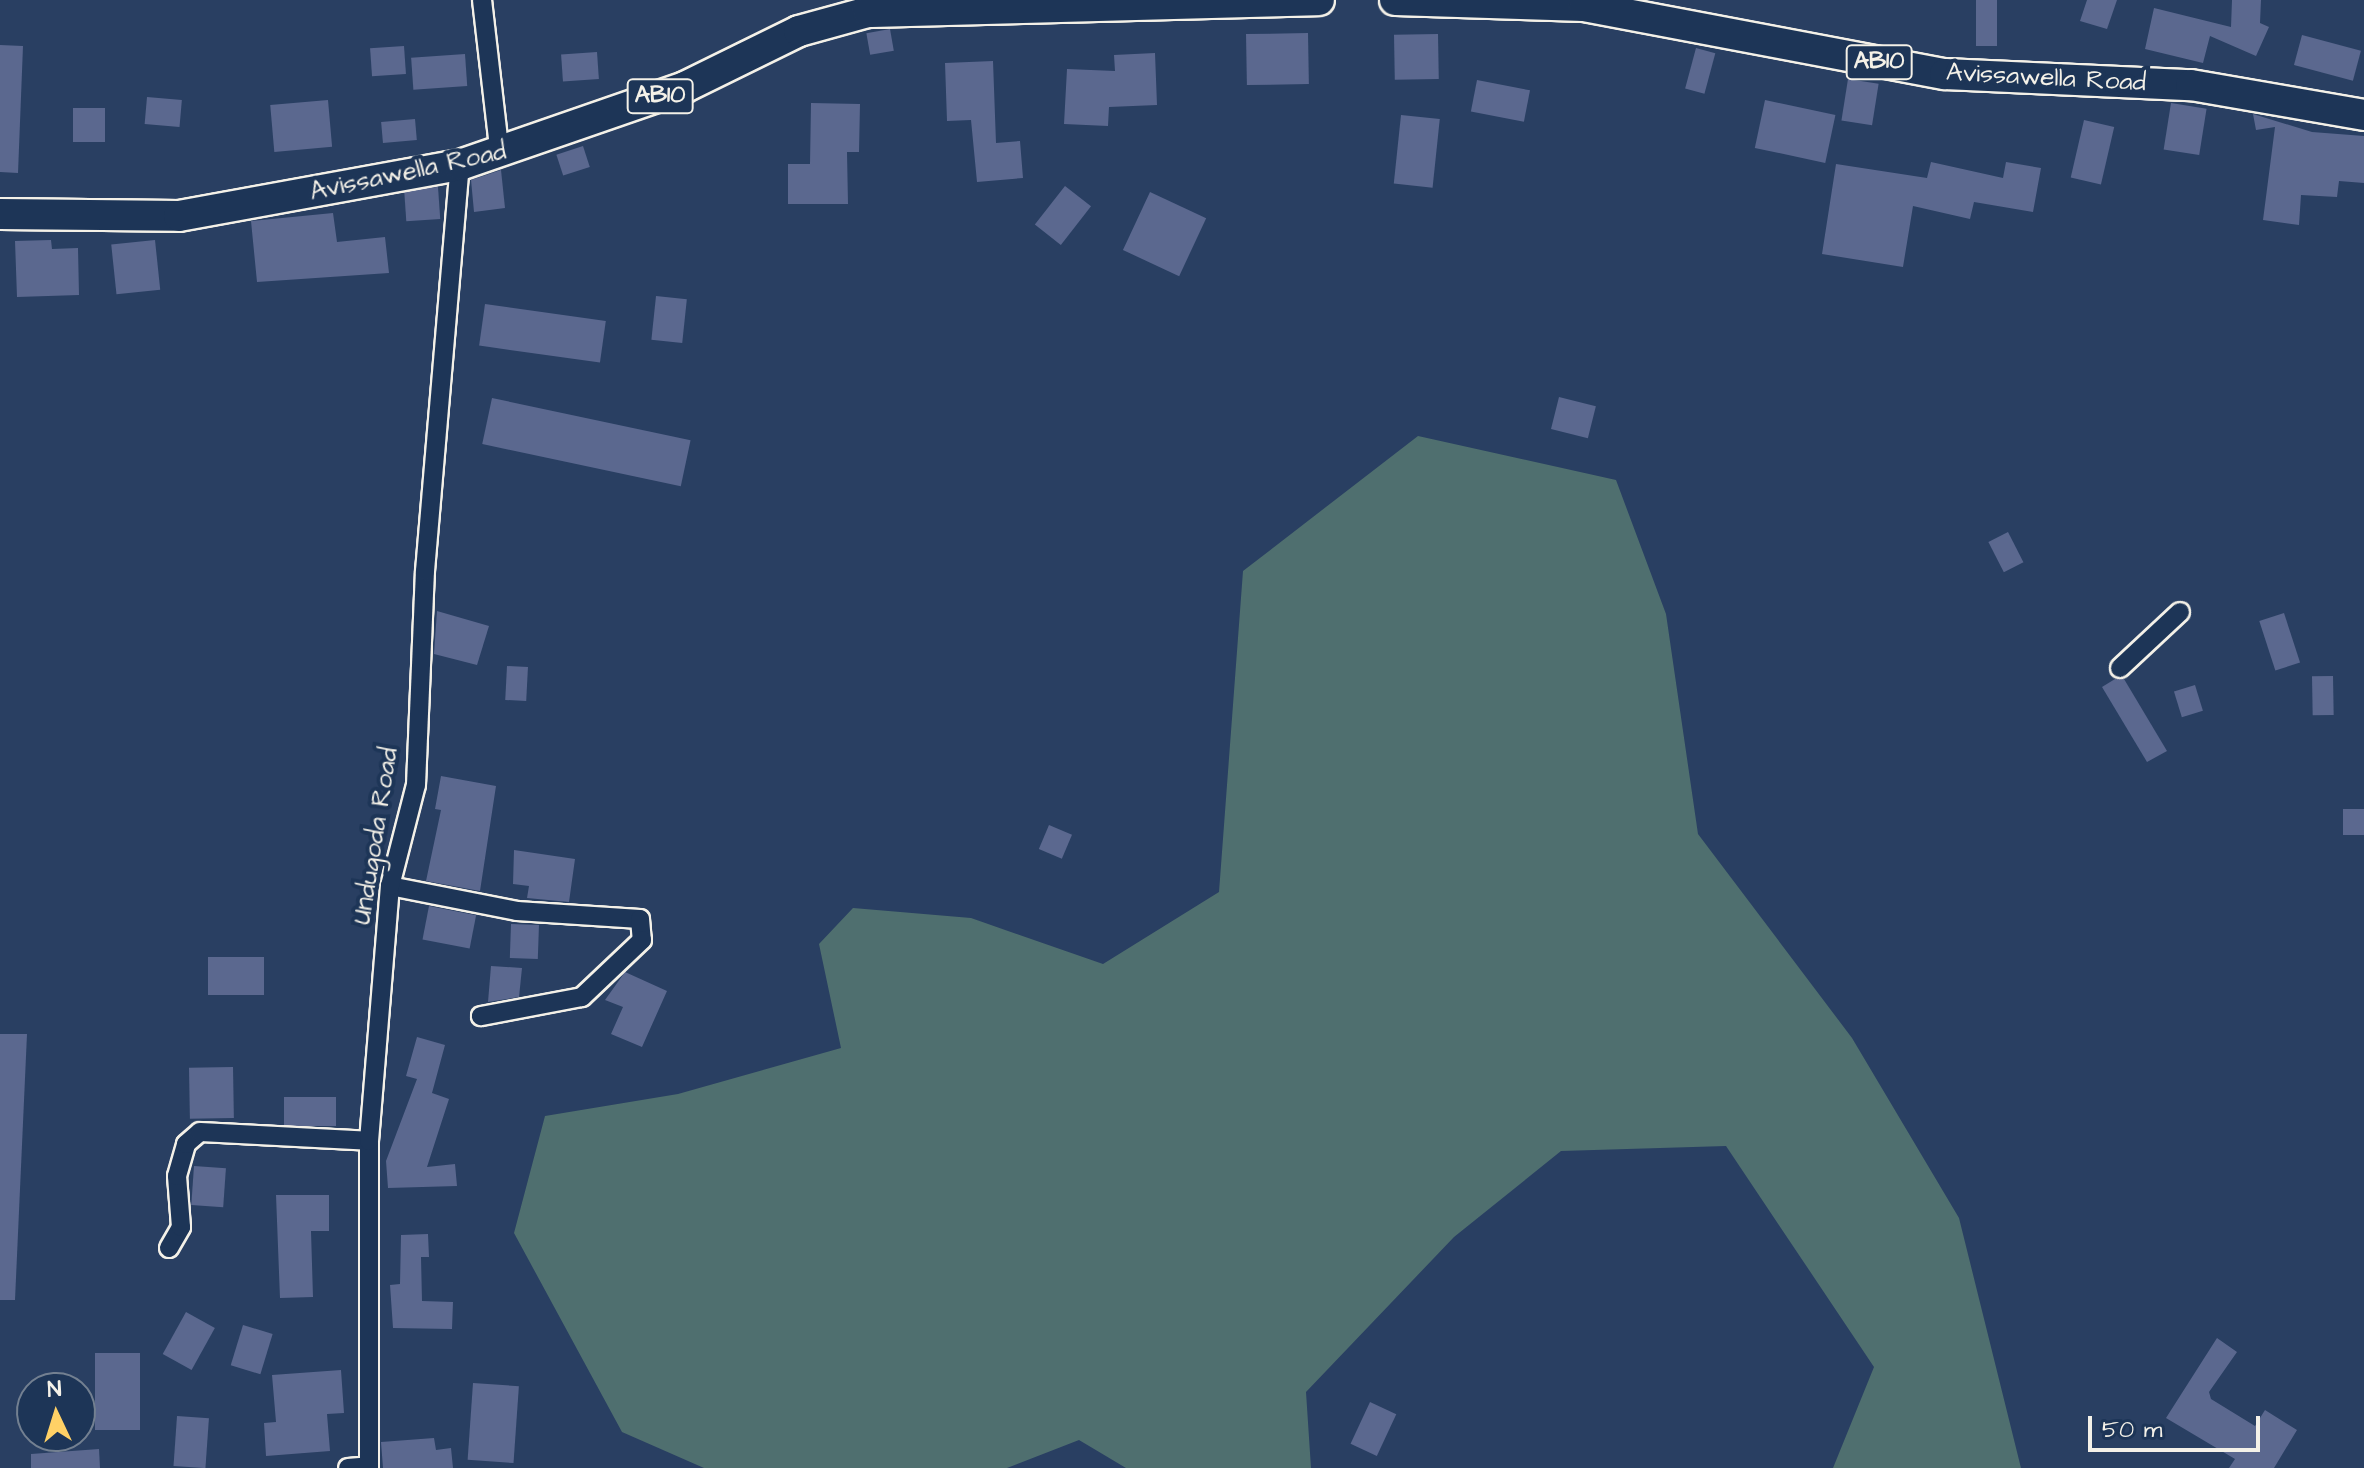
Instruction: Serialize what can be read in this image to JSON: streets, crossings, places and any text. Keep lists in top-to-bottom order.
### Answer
{
  "streets": {
    "main road": ["AB10", "Avissawella Road"],
    "street": ["Undugoda Road"]
  },
  "crossings": [
    ["Avissawella Road", "Undugoda Road"]
  ],
  "scale_bar": "50 m",
  "north": "top"
}
